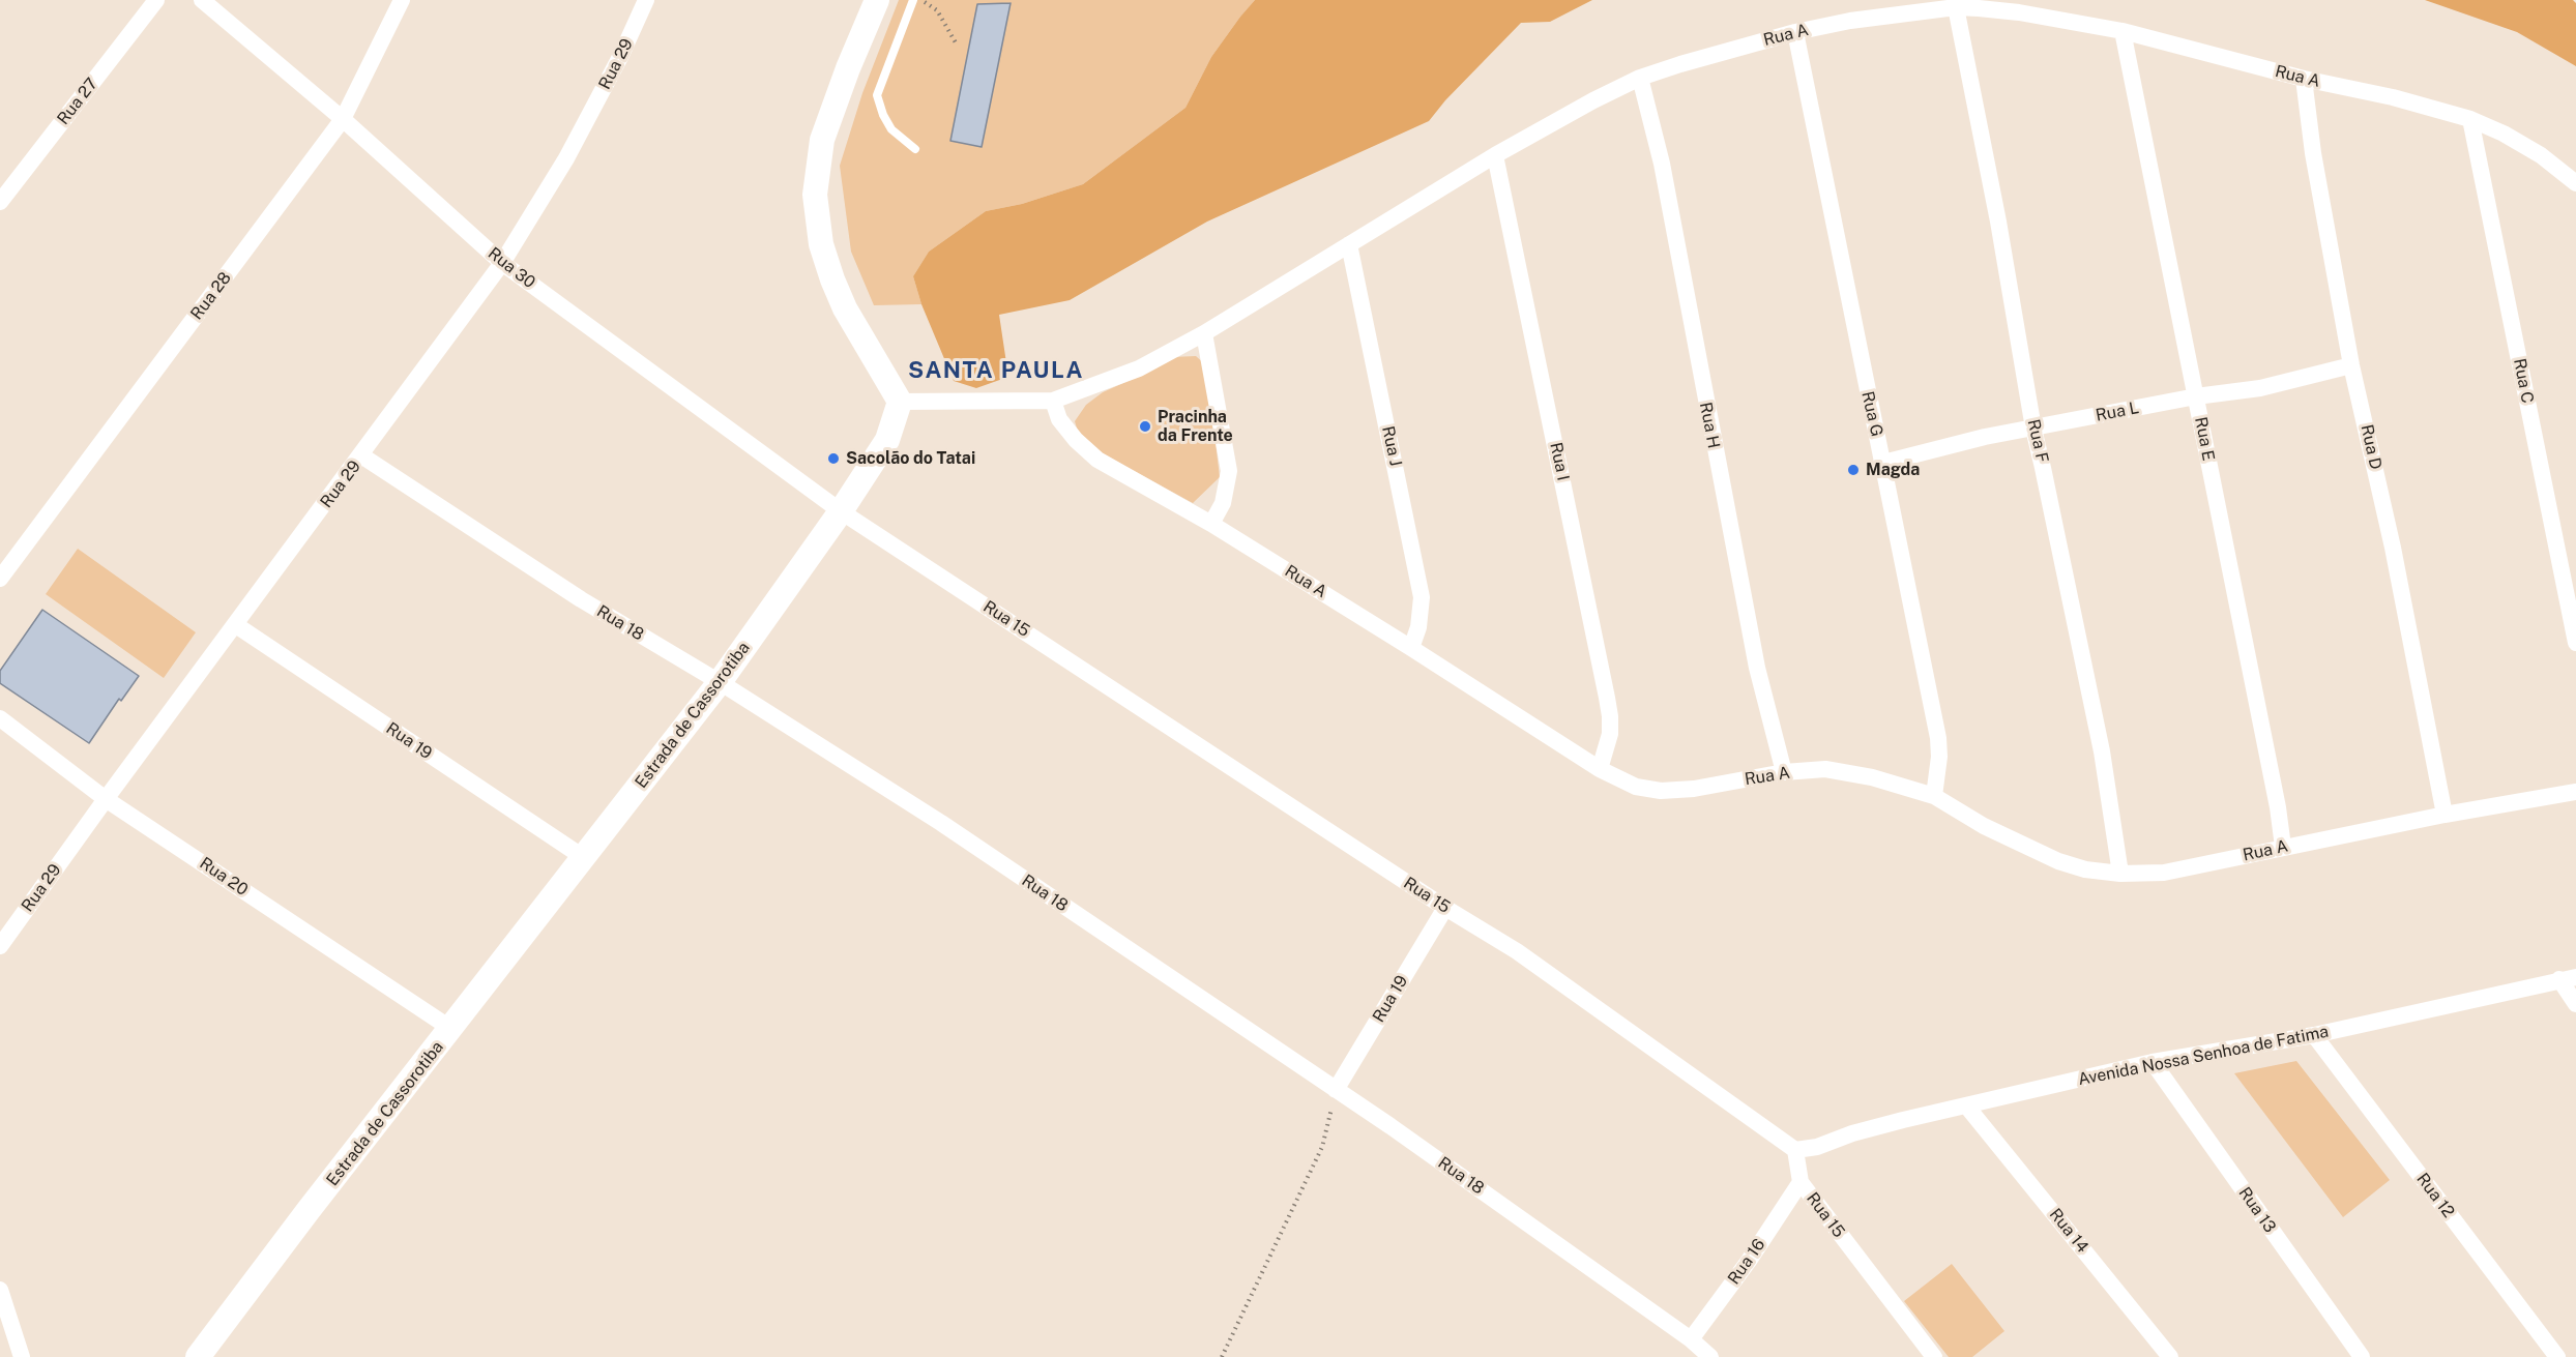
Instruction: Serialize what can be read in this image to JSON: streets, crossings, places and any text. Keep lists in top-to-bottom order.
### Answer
{
  "streets": {
    "main road": ["Estrada de Cassorotiba"],
    "street": [
      "Rua A",
      "Rua 29",
      "Rua 27",
      "Rua 30",
      "Rua 28",
      "Rua C",
      "Rua L",
      "Rua G",
      "Rua H",
      "Rua E",
      "Rua F",
      "Rua J",
      "Rua D",
      "Rua I",
      "Rua 15",
      "Rua 18",
      "Rua 19",
      "Rua 20",
      "Avenida Nossa Senhoa de Fatima",
      "Rua 12",
      "Rua 13",
      "Rua 14",
      "Rua 16"
    ]
  },
  "crossings": [
    ["Rua A", "Rua C"],
    ["Rua A", "Rua G"],
    ["Rua A", "Rua H"],
    ["Rua A", "Rua E"],
    ["Rua A", "Rua F"],
    ["Rua A", "Rua J"],
    ["Rua A", "Rua D"],
    ["Rua A", "Rua I"],
    ["Rua A", "Estrada de Cassorotiba"],
    ["Rua 29", "Rua 30"],
    ["Rua 29", "Rua 18"],
    ["Rua 29", "Rua 19"],
    ["Rua 29", "Rua 20"],
    ["Rua 30", "Rua 28"],
    ["Rua 30", "Rua 15"],
    ["Rua 30", "Estrada de Cassorotiba"],
    ["Rua L", "Rua G"],
    ["Rua L", "Rua E"],
    ["Rua L", "Rua F"],
    ["Rua L", "Rua D"],
    ["Rua 15", "Estrada de Cassorotiba"],
    ["Rua 15", "Rua 19"],
    ["Rua 15", "Avenida Nossa Senhoa de Fatima"],
    ["Rua 15", "Rua 16"],
    ["Rua 18", "Estrada de Cassorotiba"],
    ["Rua 18", "Rua 19"],
    ["Rua 18", "Rua 16"],
    ["Estrada de Cassorotiba", "Rua 19"],
    ["Estrada de Cassorotiba", "Rua 20"],
    ["Avenida Nossa Senhoa de Fatima", "Rua 12"],
    ["Avenida Nossa Senhoa de Fatima", "Rua 13"],
    ["Avenida Nossa Senhoa de Fatima", "Rua 14"]
  ],
  "districts": ["SANTA PAULA"],
  "places": ["Pracinha da Frente", "Sacolão do Tatai", "Magda"]
}
